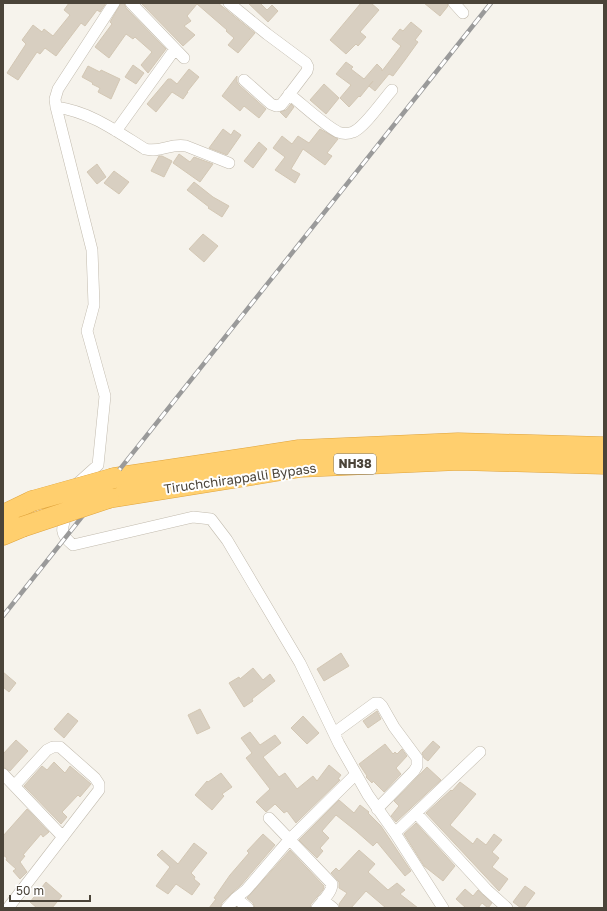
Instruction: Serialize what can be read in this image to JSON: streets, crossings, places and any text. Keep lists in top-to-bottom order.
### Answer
{
  "streets": {
    "highway": ["NH38", "Tiruchchirappalli Bypass"]
  },
  "scale_bar": "50 m"
}
